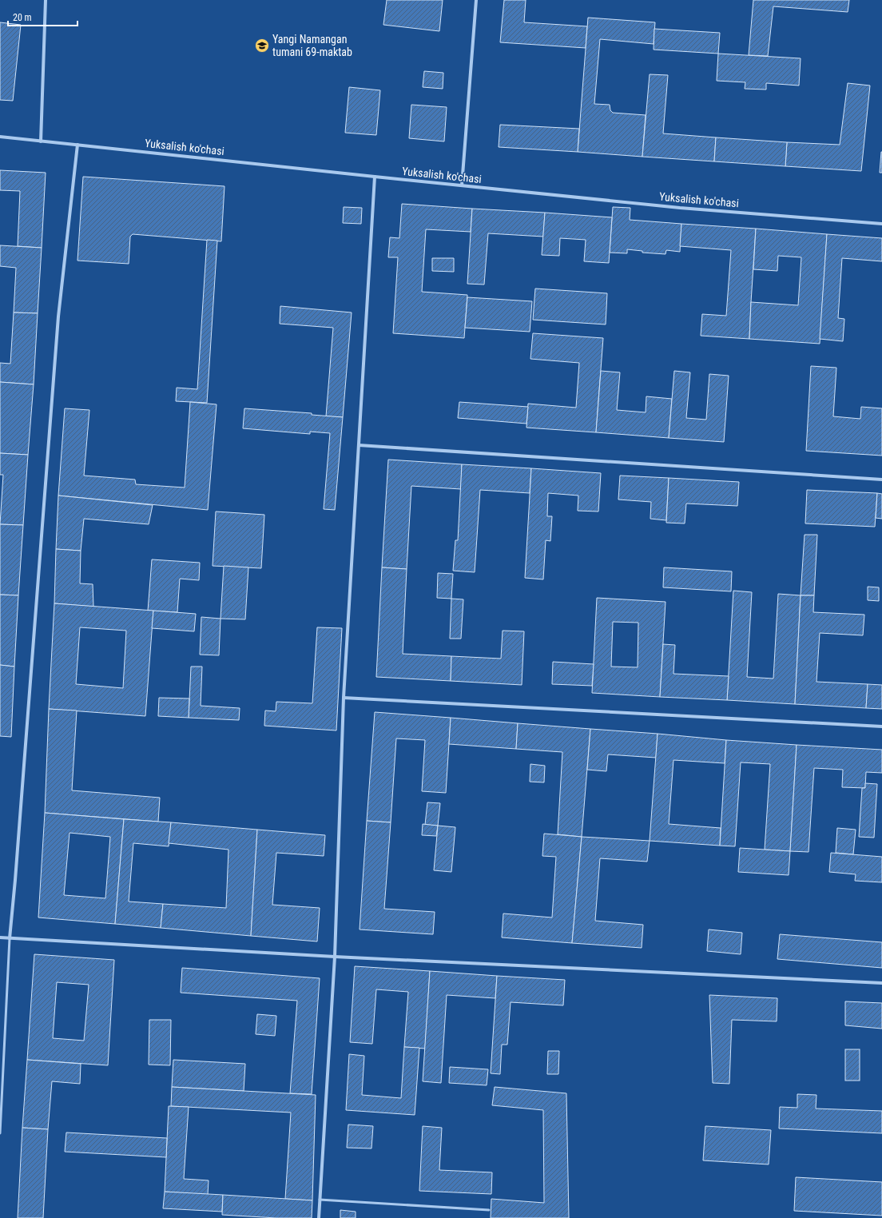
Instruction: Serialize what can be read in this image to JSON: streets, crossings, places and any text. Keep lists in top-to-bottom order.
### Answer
{
  "streets": {
    "street": ["Yuksalish ko'chasi"]
  },
  "places": {
    "school or university": ["Yangi Namangan tumani 69-maktab"]
  },
  "scale_bar": "20 m"
}
